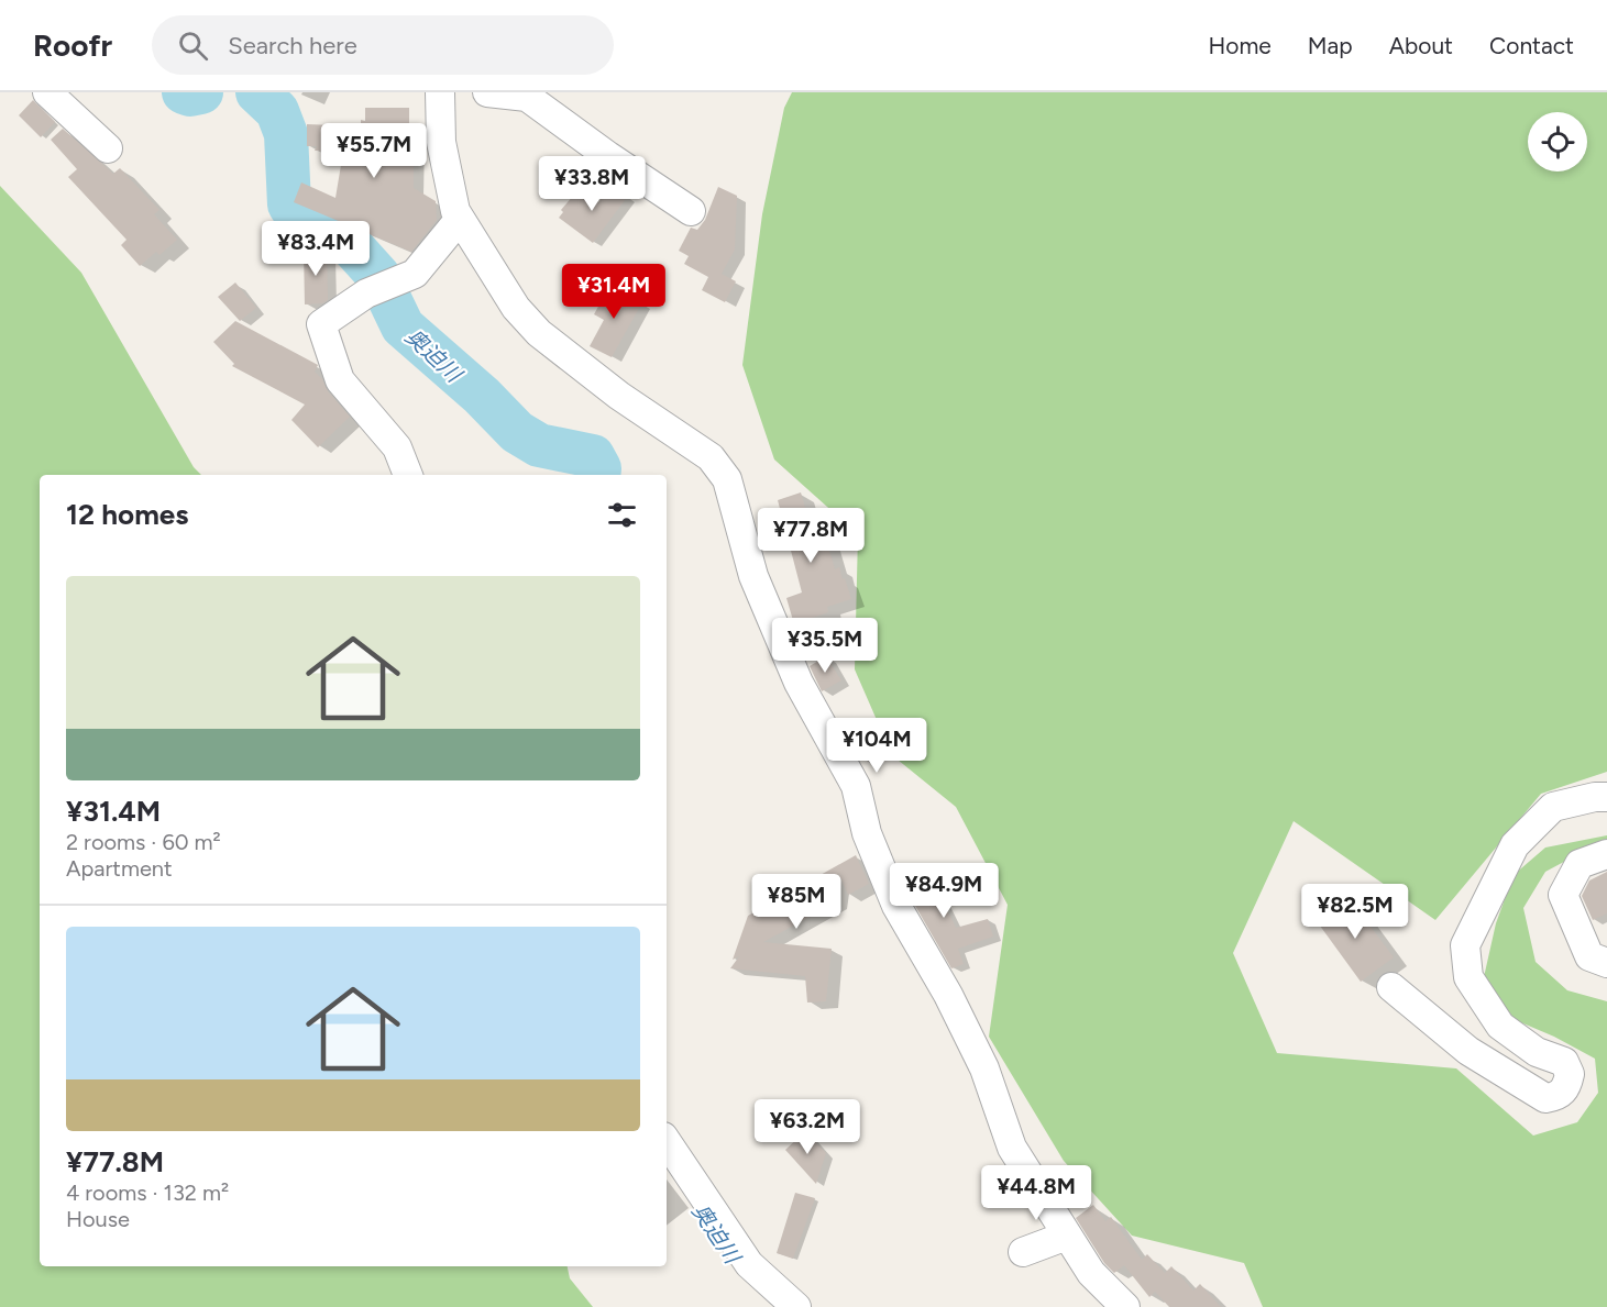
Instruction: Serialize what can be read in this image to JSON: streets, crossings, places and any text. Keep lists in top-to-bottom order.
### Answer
{
  "water": ["奥迫川"],
  "page": {
    "header": "Roofr",
    "search": "Search here",
    "nav": [
      "Home",
      "Map",
      "About",
      "Contact"
    ],
    "price": [
      "¥55.7M",
      "¥33.8M",
      "¥83.4M",
      "¥31.4M",
      "¥77.8M",
      "¥35.5M",
      "¥104M",
      "¥84.9M",
      "¥85M",
      "¥82.5M",
      "¥63.2M",
      "¥44.8M"
    ],
    "heading": "12 homes",
    "list": [
      {
        "name": "¥31.4M",
        "note": "2 rooms · 60 m² · Apartment"
      },
      {
        "name": "¥77.8M",
        "note": "4 rooms · 132 m² · House"
      }
    ]
  }
}
